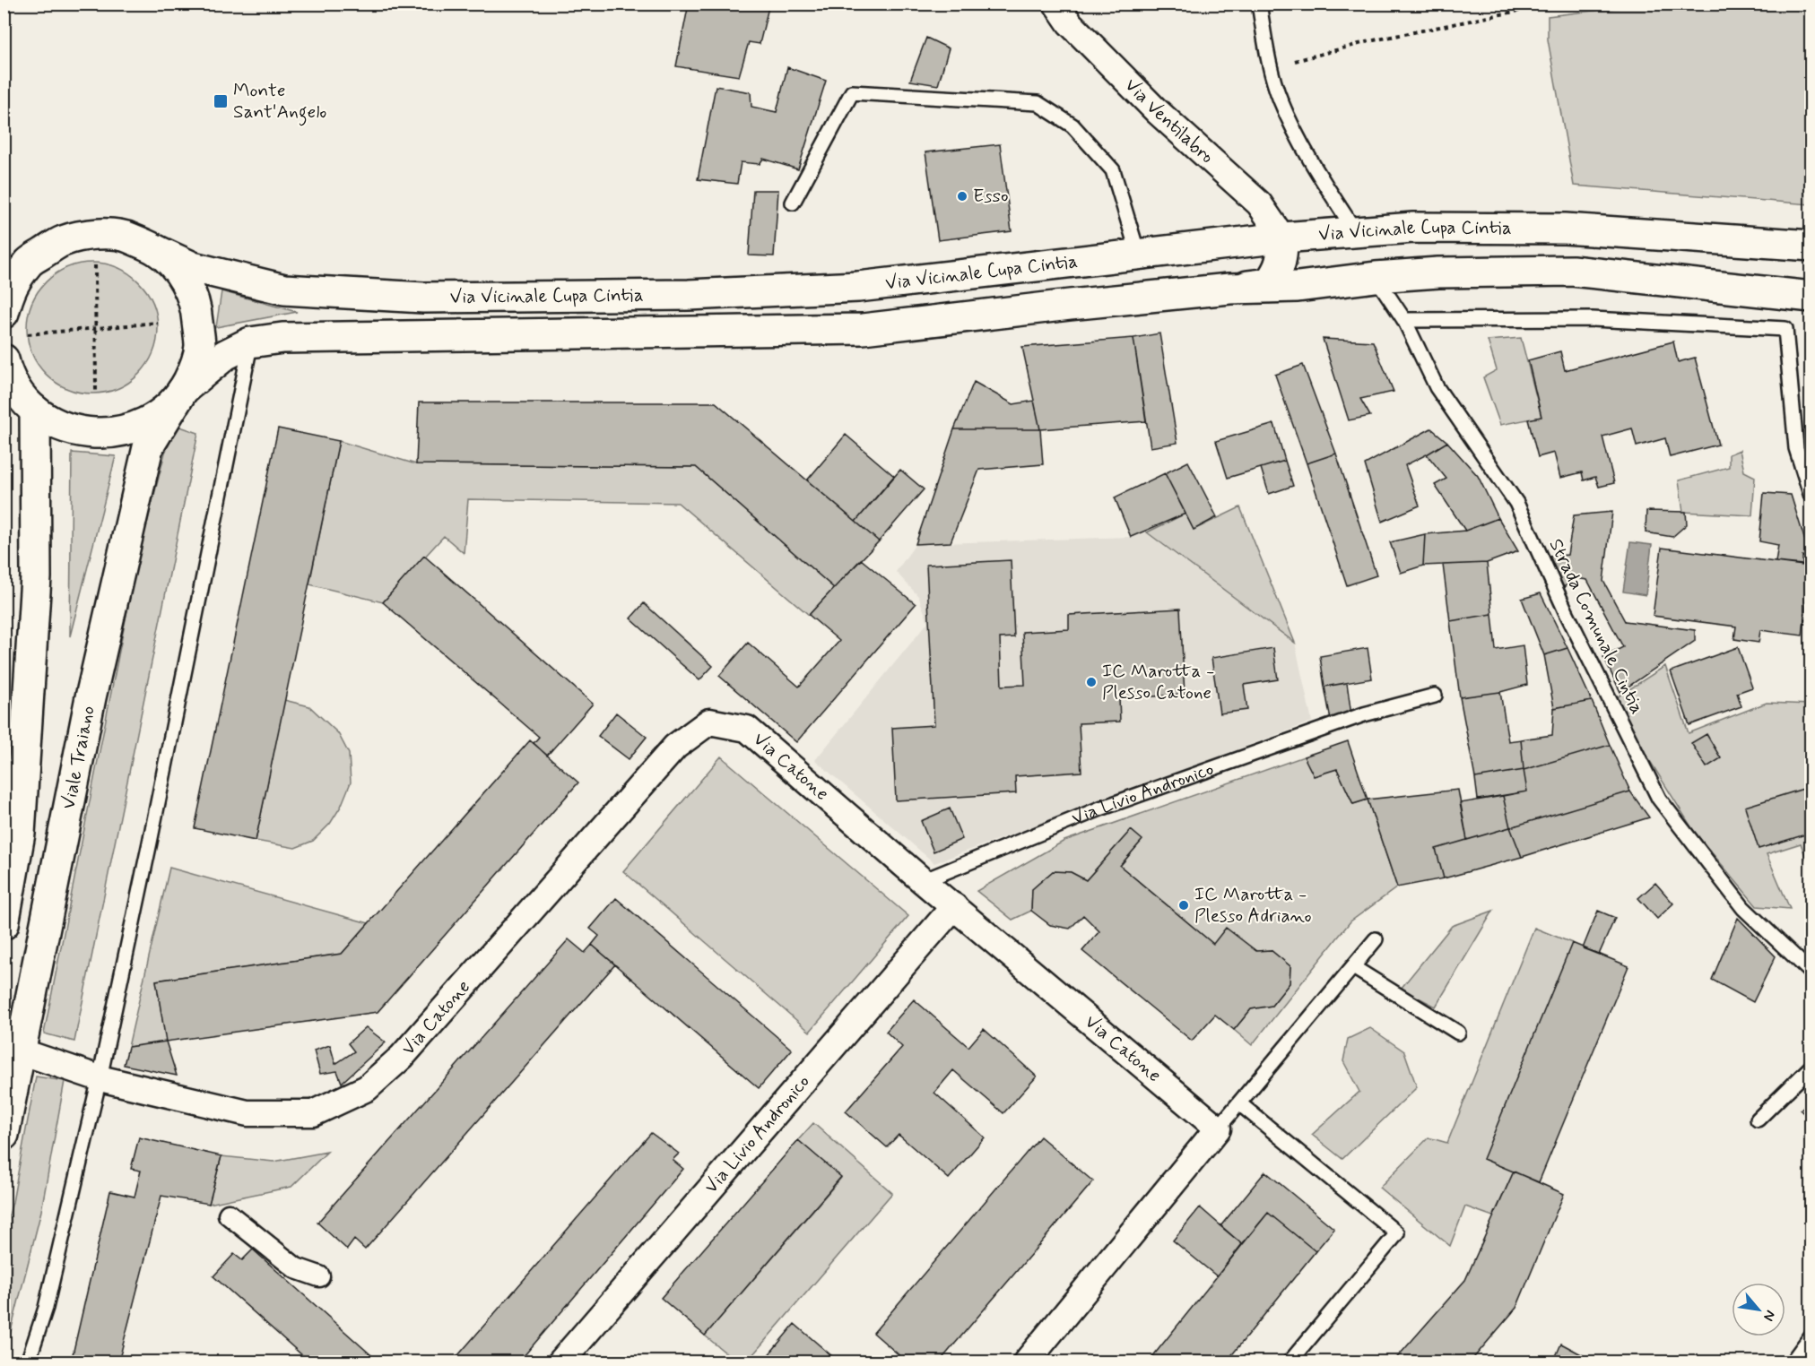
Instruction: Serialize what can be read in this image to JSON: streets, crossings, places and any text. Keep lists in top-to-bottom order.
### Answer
{
  "streets": {
    "main road": ["Via Vicinale Cupa Cintia", "Viale Traiano"],
    "street": ["Via Ventilabro", "Via Catone", "Via Livio Andronico"],
    "lane": ["Strada Comunale Cintia"]
  },
  "crossings": [
    ["Via Ventilabro", "Via Vicinale Cupa Cintia"],
    ["Via Vicinale Cupa Cintia", "Strada Comunale Cintia"],
    ["Via Vicinale Cupa Cintia", "Viale Traiano"],
    ["Viale Traiano", "Via Catone"],
    ["Via Catone", "Via Livio Andronico"]
  ],
  "places": {
    "transit": ["Monte Sant'Angelo"],
    "other": ["Esso", "IC Marotta - Plesso Catone", "IC Marotta - Plesso Adriano"]
  },
  "north": "bottom right"
}
